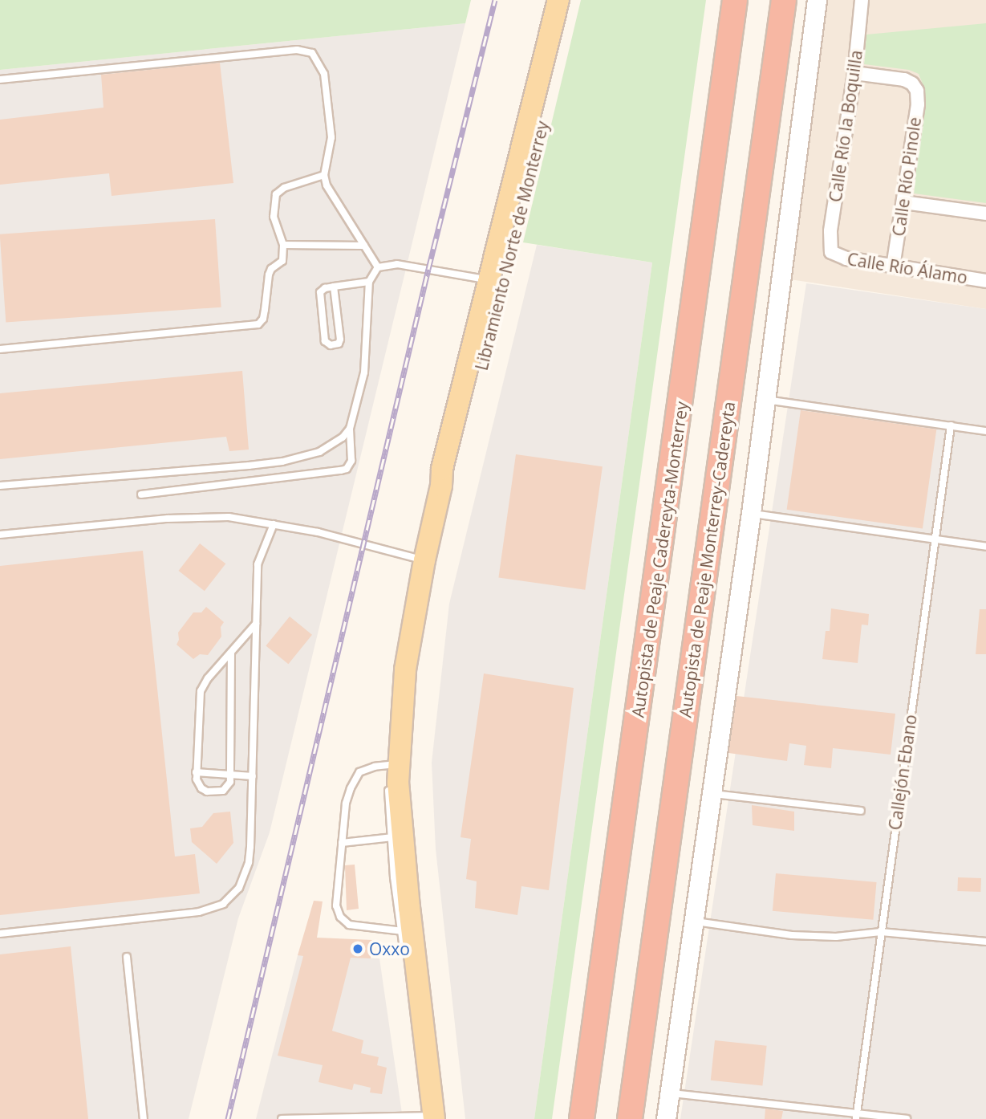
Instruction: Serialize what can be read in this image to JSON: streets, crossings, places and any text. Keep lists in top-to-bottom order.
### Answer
{
  "streets": {
    "highway": ["Autopista de Peaje Cadereyta-Monterrey", "Autopista de Peaje Monterrey-Cadereyta"],
    "main road": ["Libramiento Norte de Monterrey"],
    "street": ["Calle Río la Boquilla", "Calle Río Pinole", "Calle Río Álamo"],
    "lane": ["Callejón Ebano"]
  },
  "crossings": [
    ["Calle Río la Boquilla", "Calle Río Pinole"],
    ["Calle Río la Boquilla", "Calle Río Álamo"],
    ["Calle Río Pinole", "Calle Río Álamo"]
  ],
  "places": ["Oxxo"]
}
